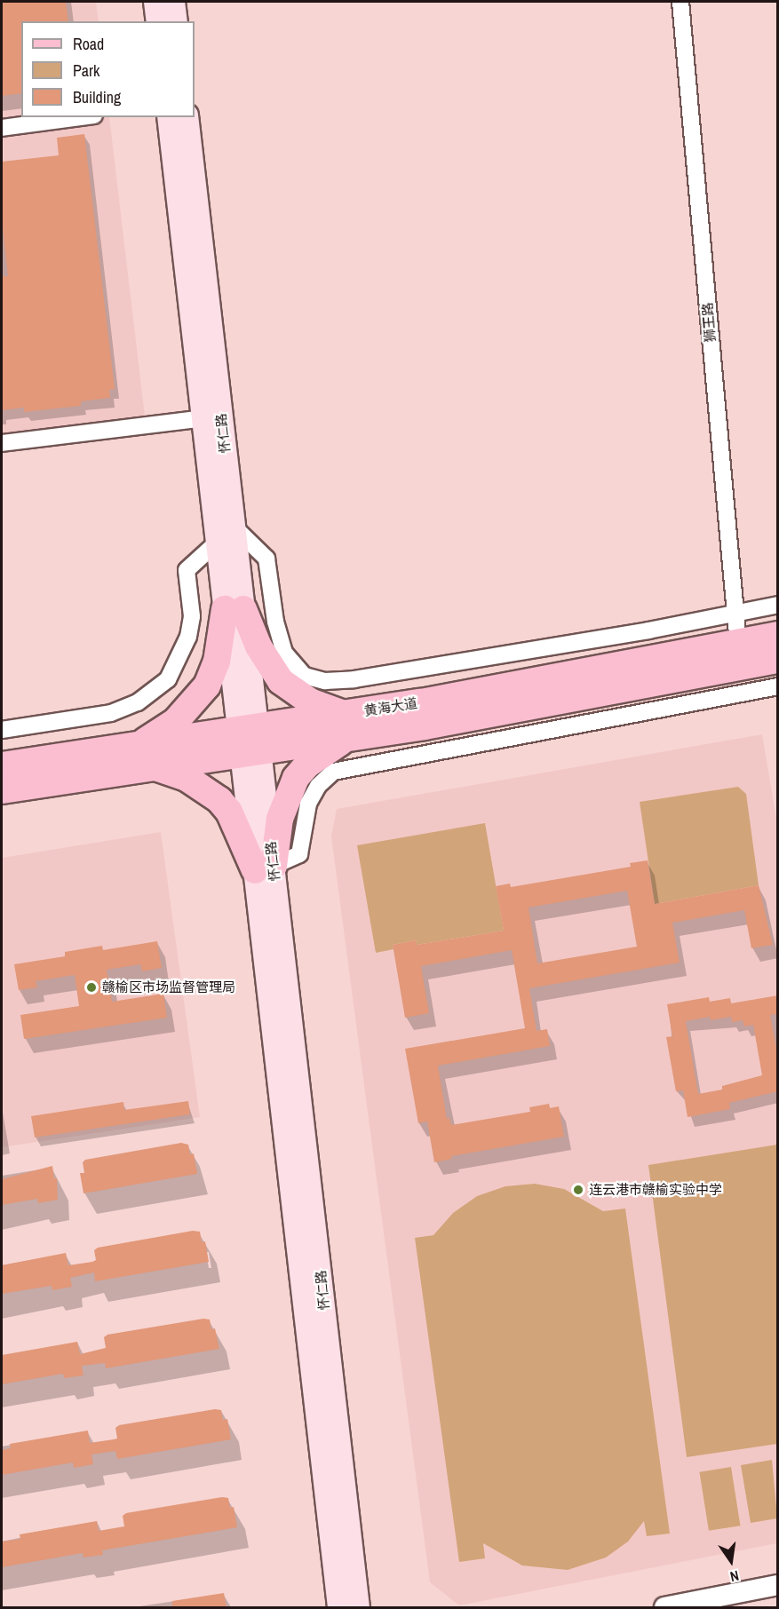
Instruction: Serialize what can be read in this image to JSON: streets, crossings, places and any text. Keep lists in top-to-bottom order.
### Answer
{
  "streets": {
    "main road": ["怀仁路", "黄海大道"],
    "street": ["狮王路"]
  },
  "crossings": [
    ["狮王路", "黄海大道"],
    ["怀仁路", "黄海大道"]
  ],
  "places": ["赣榆区市场监督管理局", "连云港市赣榆实验中学"],
  "legend": ["Road", "Park", "Building"],
  "north": "bottom"
}
